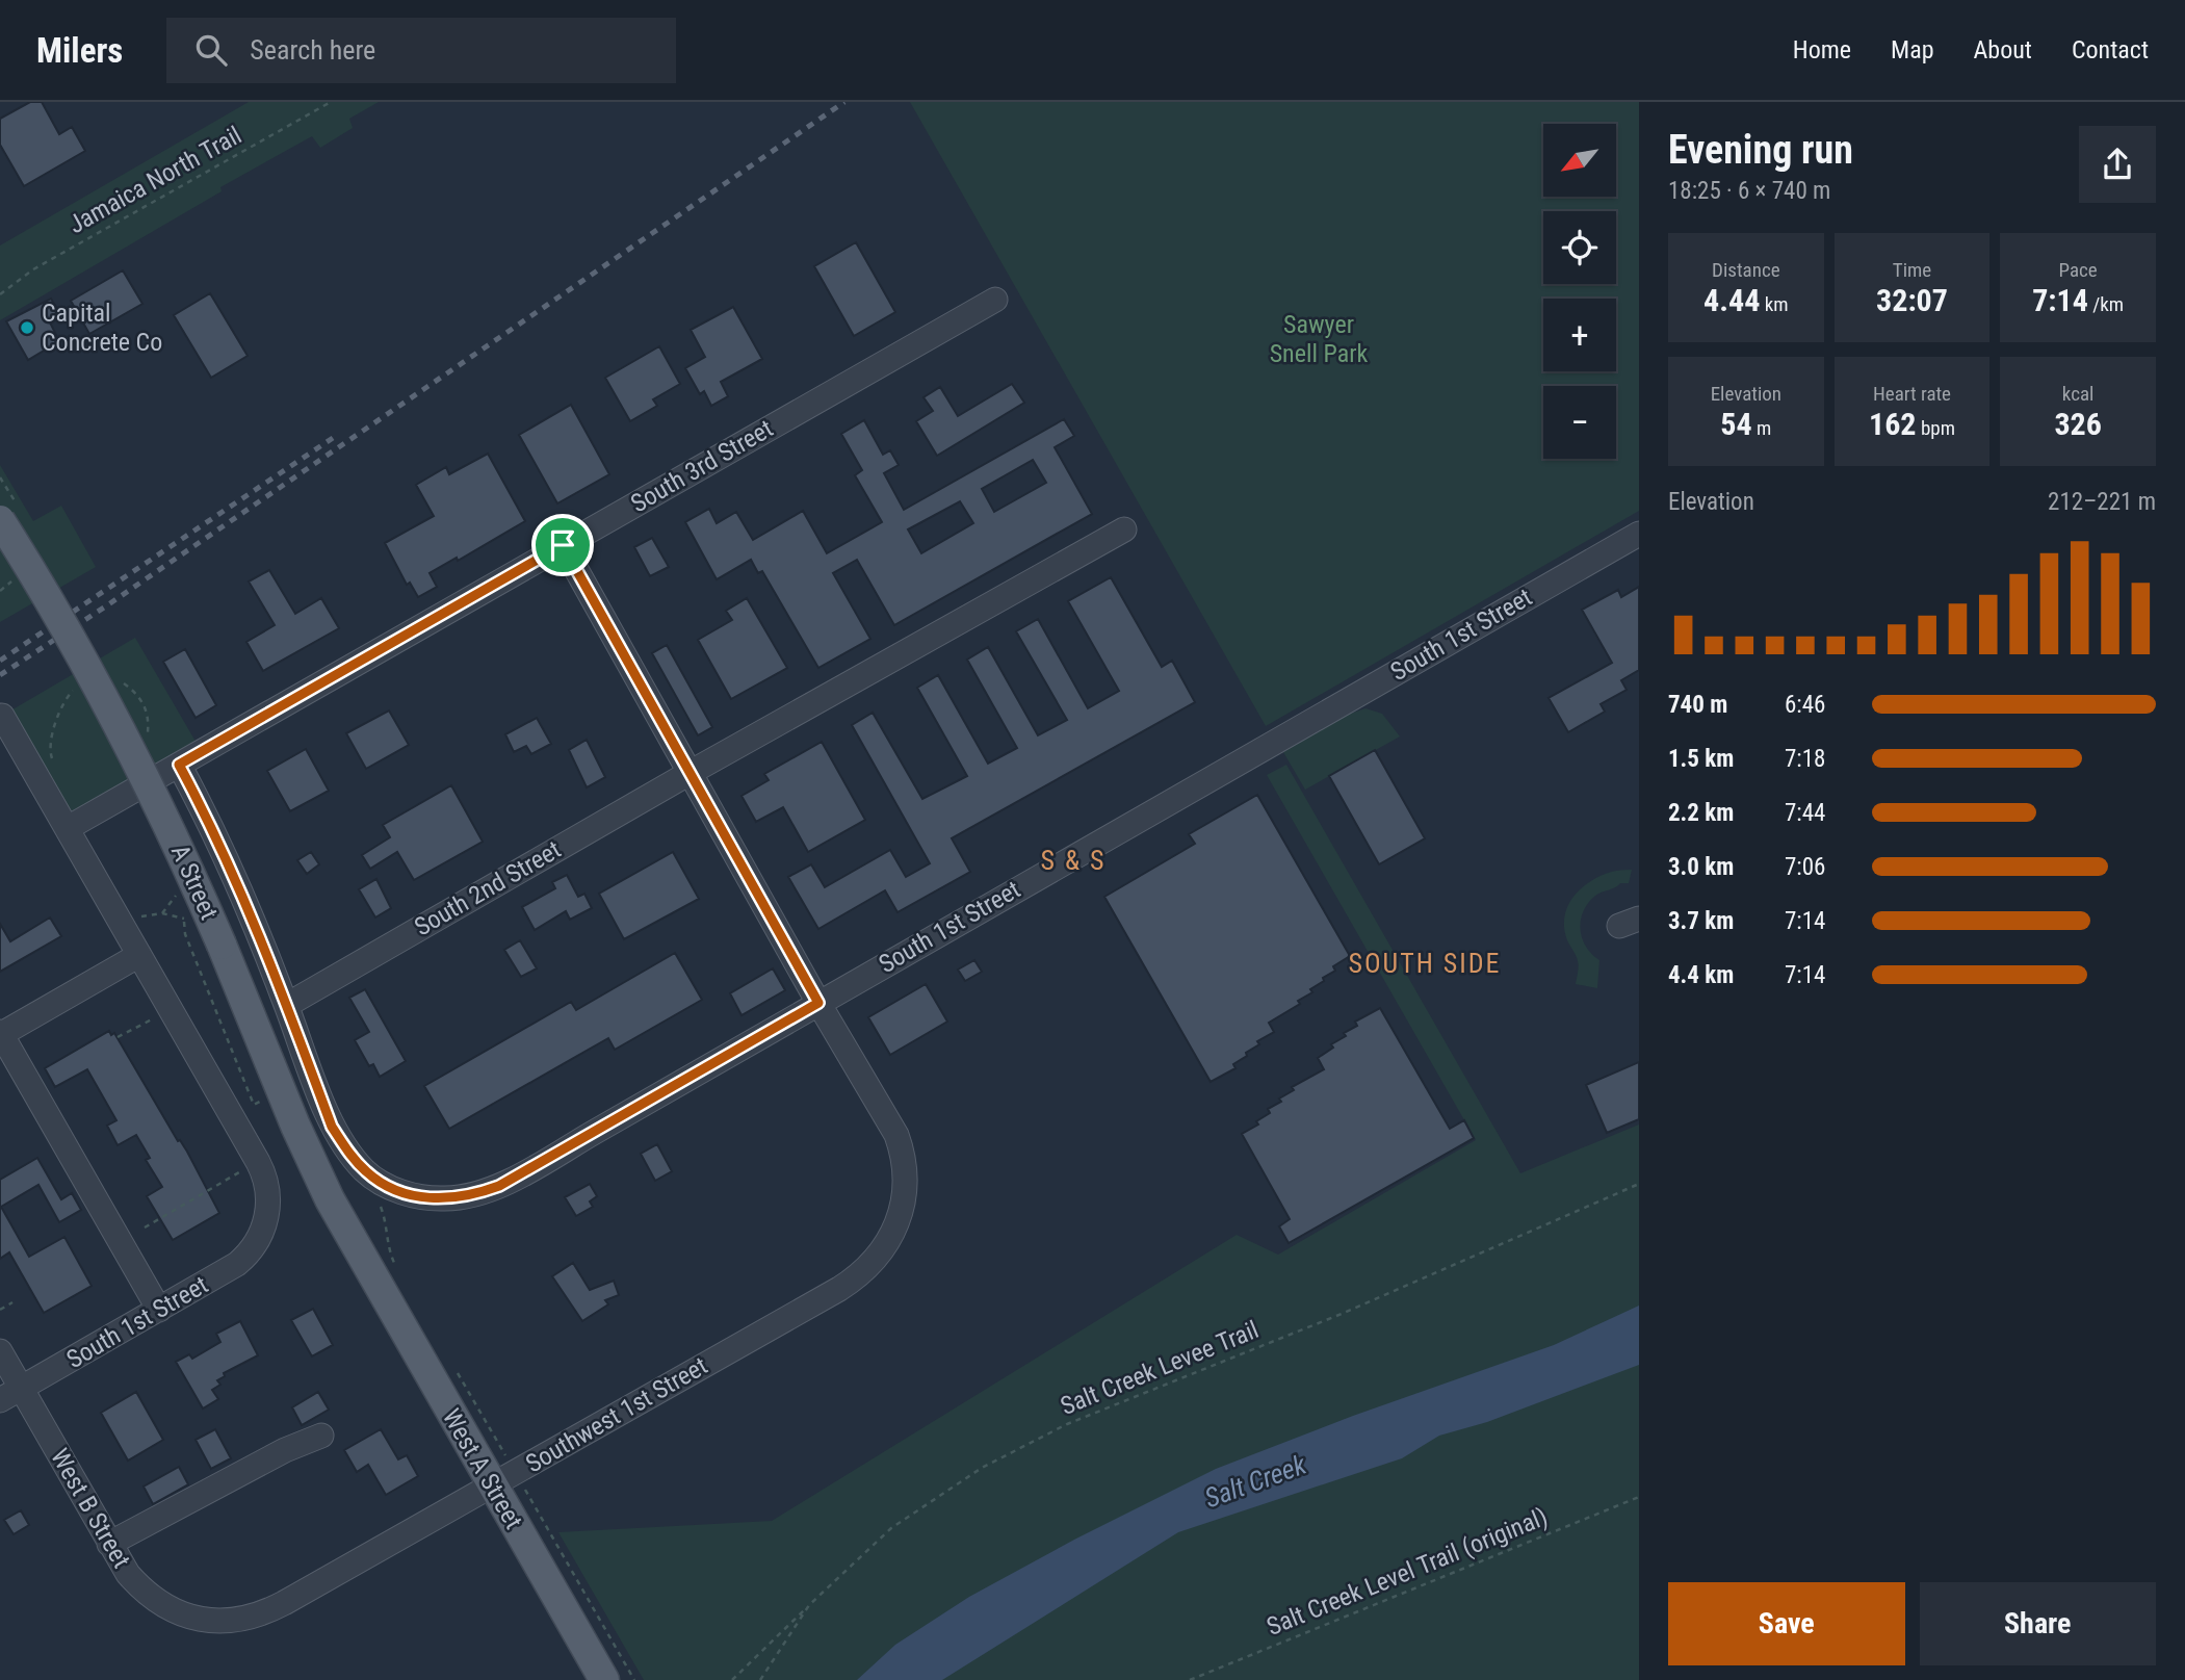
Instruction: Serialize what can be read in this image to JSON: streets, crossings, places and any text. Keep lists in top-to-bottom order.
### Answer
{
  "streets": {
    "main road": ["A Street", "West A Street"],
    "street": [
      "South 3rd Street",
      "South 1st Street",
      "South 2nd Street",
      "Southwest 1st Street",
      "West B Street"
    ],
    "path": ["Jamaica North Trail", "Salt Creek Levee Trail", "Salt Creek Level Trail (original)"]
  },
  "crossings": [
    ["South 3rd Street", "A Street"],
    ["South 1st Street", "A Street"],
    ["South 1st Street", "Southwest 1st Street"],
    ["South 1st Street", "West B Street"],
    ["A Street", "South 2nd Street"],
    ["A Street", "West A Street"],
    ["Southwest 1st Street", "West A Street"],
    ["Southwest 1st Street", "West B Street"]
  ],
  "districts": ["S & S", "SOUTH SIDE"],
  "water": ["Salt Creek"],
  "parks": ["Sawyer Snell Park"],
  "places": ["Capital Concrete Co"],
  "north": "bottom left",
  "page": {
    "header": "Milers",
    "search": "Search here",
    "nav": [
      "Home",
      "Map",
      "About",
      "Contact"
    ],
    "heading": ["Evening run", "18:25 · 6 × 740 m"],
    "map_buttons": ["+", "−"],
    "stats": [
      ["Distance", "4.44 km"],
      ["Time", "32:07"],
      ["Pace", "7:14 /km"],
      ["Elevation", "54 m"],
      ["Heart rate", "162 bpm"],
      ["kcal", "326"]
    ],
    "chart": ["Elevation", "212–221 m"],
    "list": [
      {
        "name": "740 m",
        "note": "6:46"
      },
      {
        "name": "1.5 km",
        "note": "7:18"
      },
      {
        "name": "2.2 km",
        "note": "7:44"
      },
      {
        "name": "3.0 km",
        "note": "7:06"
      },
      {
        "name": "3.7 km",
        "note": "7:14"
      },
      {
        "name": "4.4 km",
        "note": "7:14"
      }
    ],
    "buttons": ["Save", "Share"]
  }
}
